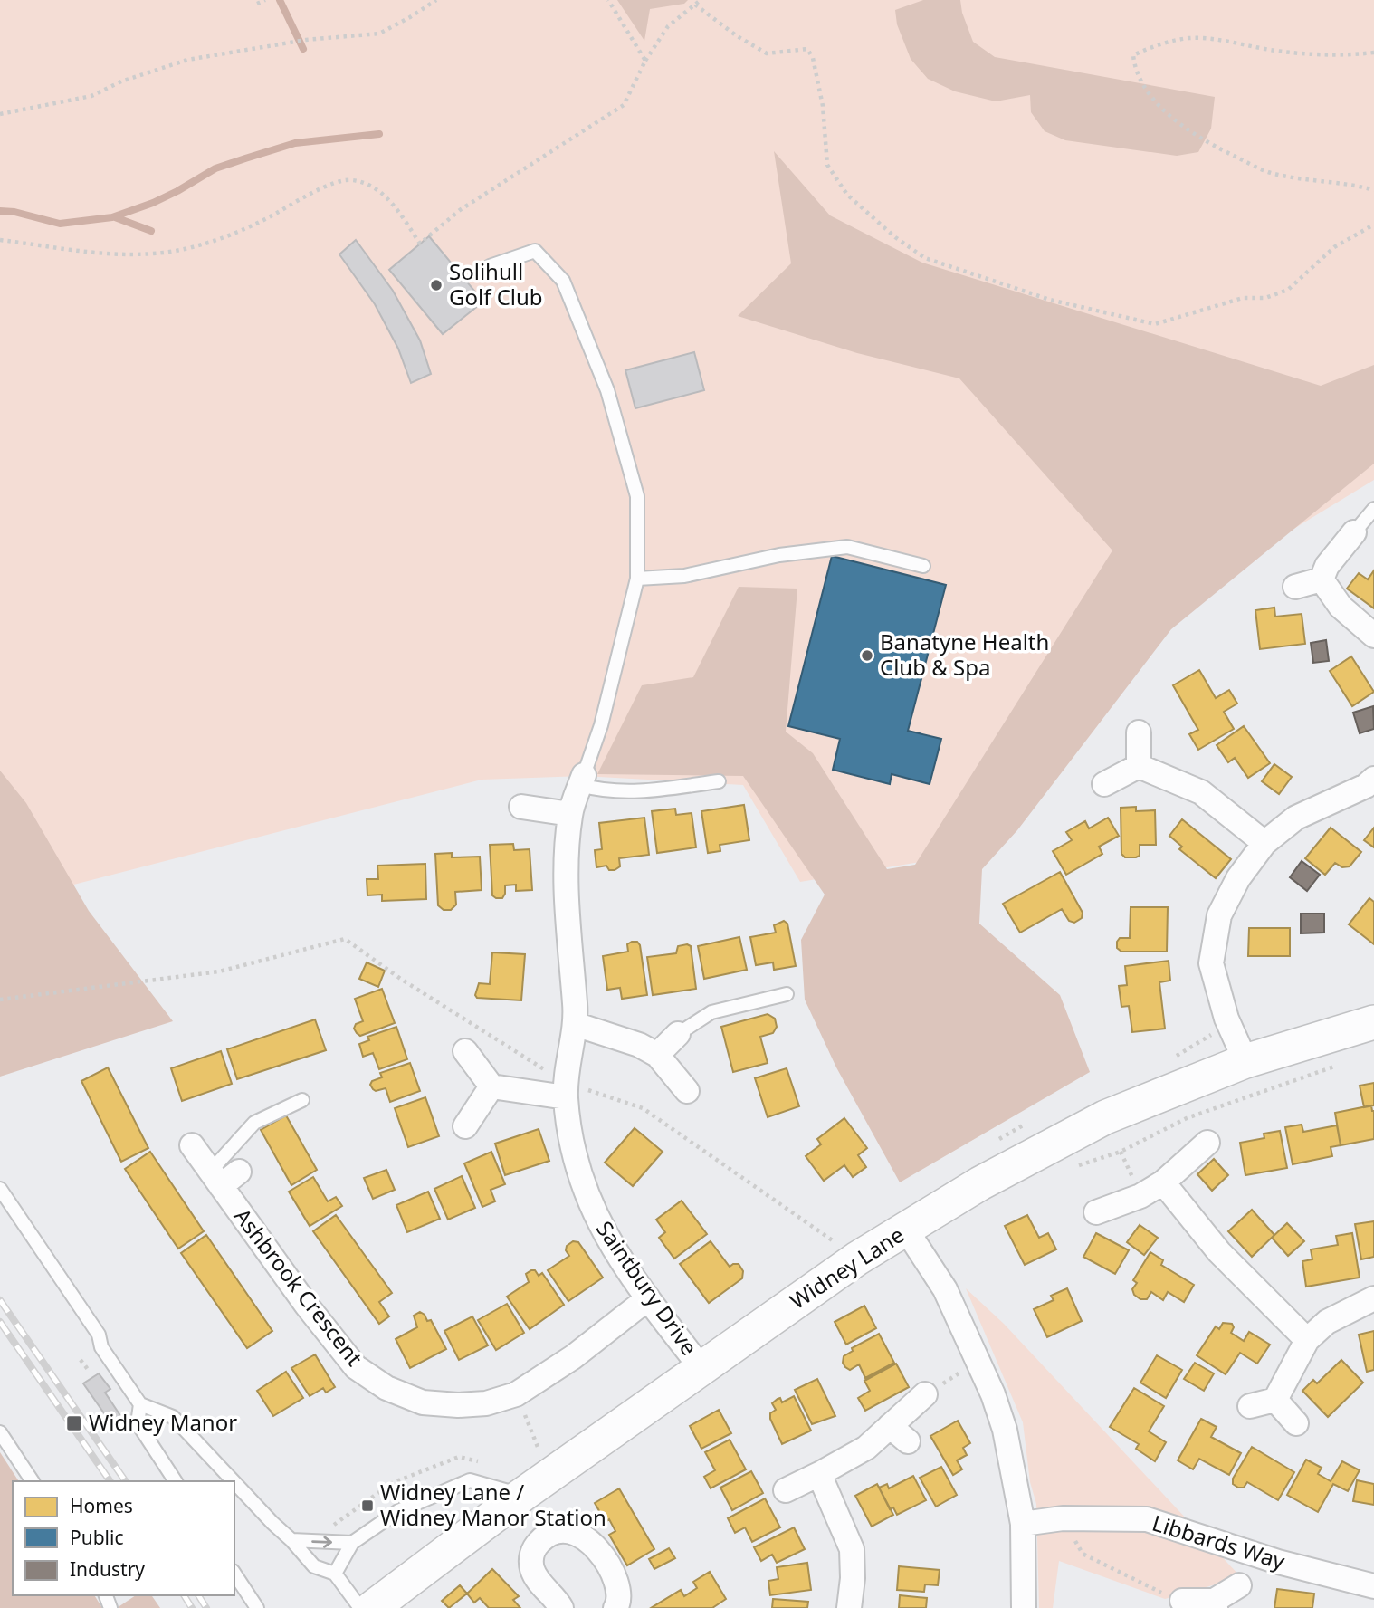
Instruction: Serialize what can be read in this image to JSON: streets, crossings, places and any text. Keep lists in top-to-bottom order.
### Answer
{
  "streets": {
    "street": [
      "Widney Lane",
      "Ashbrook Crescent",
      "Saintbury Drive",
      "Libbards Way"
    ]
  },
  "crossings": [
    ["Widney Lane", "Saintbury Drive"],
    ["Ashbrook Crescent", "Saintbury Drive"]
  ],
  "places": {
    "other": ["Solihull Golf Club", "Banatyne Health Club & Spa"],
    "transit": ["Widney Manor", "Widney Lane / Widney Manor Station"]
  },
  "legend": ["Homes", "Public", "Industry"]
}
